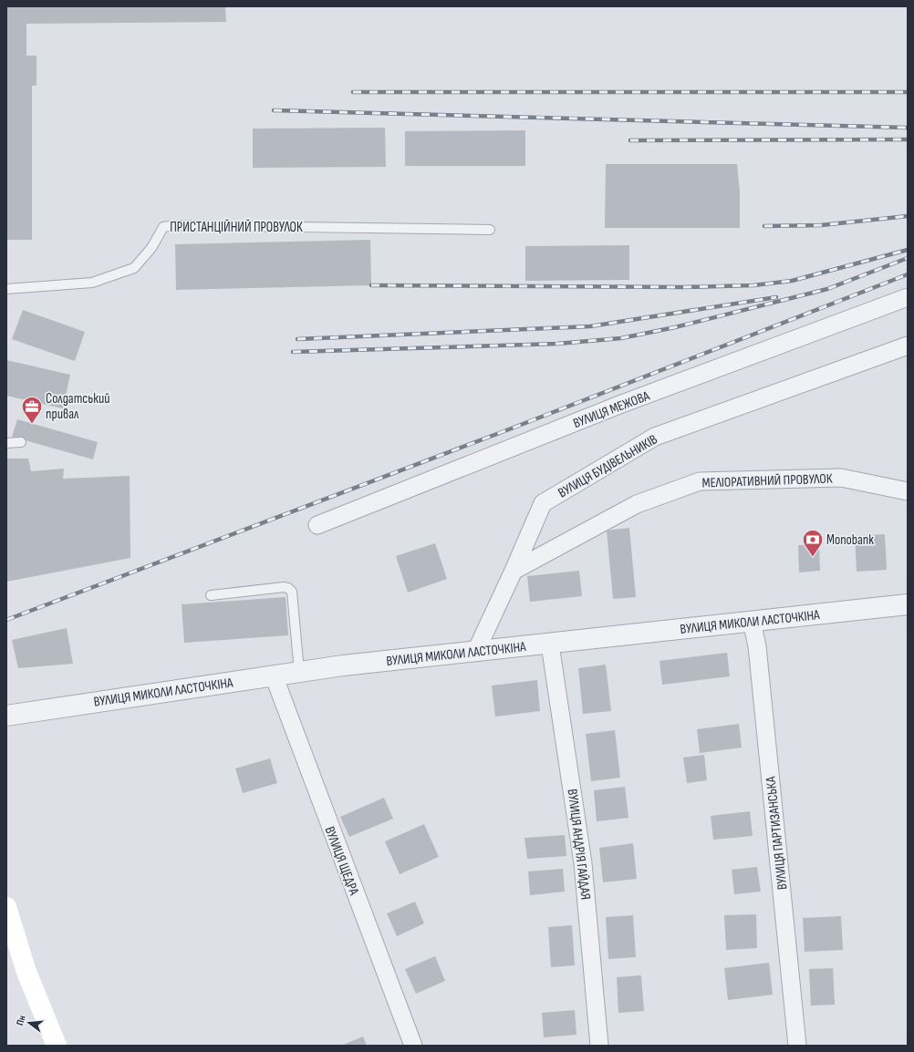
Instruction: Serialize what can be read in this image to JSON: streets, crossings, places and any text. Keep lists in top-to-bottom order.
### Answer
{
  "streets": {
    "street": [
      "ВУЛИЦЯ МЕЖОВА",
      "ВУЛИЦЯ БУДІВЕЛЬНИКІВ",
      "МЕЛІОРАТИВНИЙ ПРОВУЛОК",
      "ВУЛИЦЯ МИКОЛИ ЛАСТОЧКІНА",
      "ВУЛИЦЯ ПАРТИЗАНСЬКА",
      "ВУЛИЦЯ АНДРІЯ ГАЙДАЯ",
      "ВУЛИЦЯ ЩЕДРА"
    ],
    "lane": ["ПРИСТАНЦІЙНИЙ ПРОВУЛОК"]
  },
  "crossings": [
    ["ВУЛИЦЯ БУДІВЕЛЬНИКІВ", "МЕЛІОРАТИВНИЙ ПРОВУЛОК"],
    ["ВУЛИЦЯ БУДІВЕЛЬНИКІВ", "ВУЛИЦЯ МИКОЛИ ЛАСТОЧКІНА"],
    ["ВУЛИЦЯ МИКОЛИ ЛАСТОЧКІНА", "ВУЛИЦЯ ПАРТИЗАНСЬКА"],
    ["ВУЛИЦЯ МИКОЛИ ЛАСТОЧКІНА", "ВУЛИЦЯ АНДРІЯ ГАЙДАЯ"],
    ["ВУЛИЦЯ МИКОЛИ ЛАСТОЧКІНА", "ВУЛИЦЯ ЩЕДРА"]
  ],
  "places": {
    "office": ["Солдатський привал"],
    "bank": ["Monobank"]
  },
  "north": "left"
}
